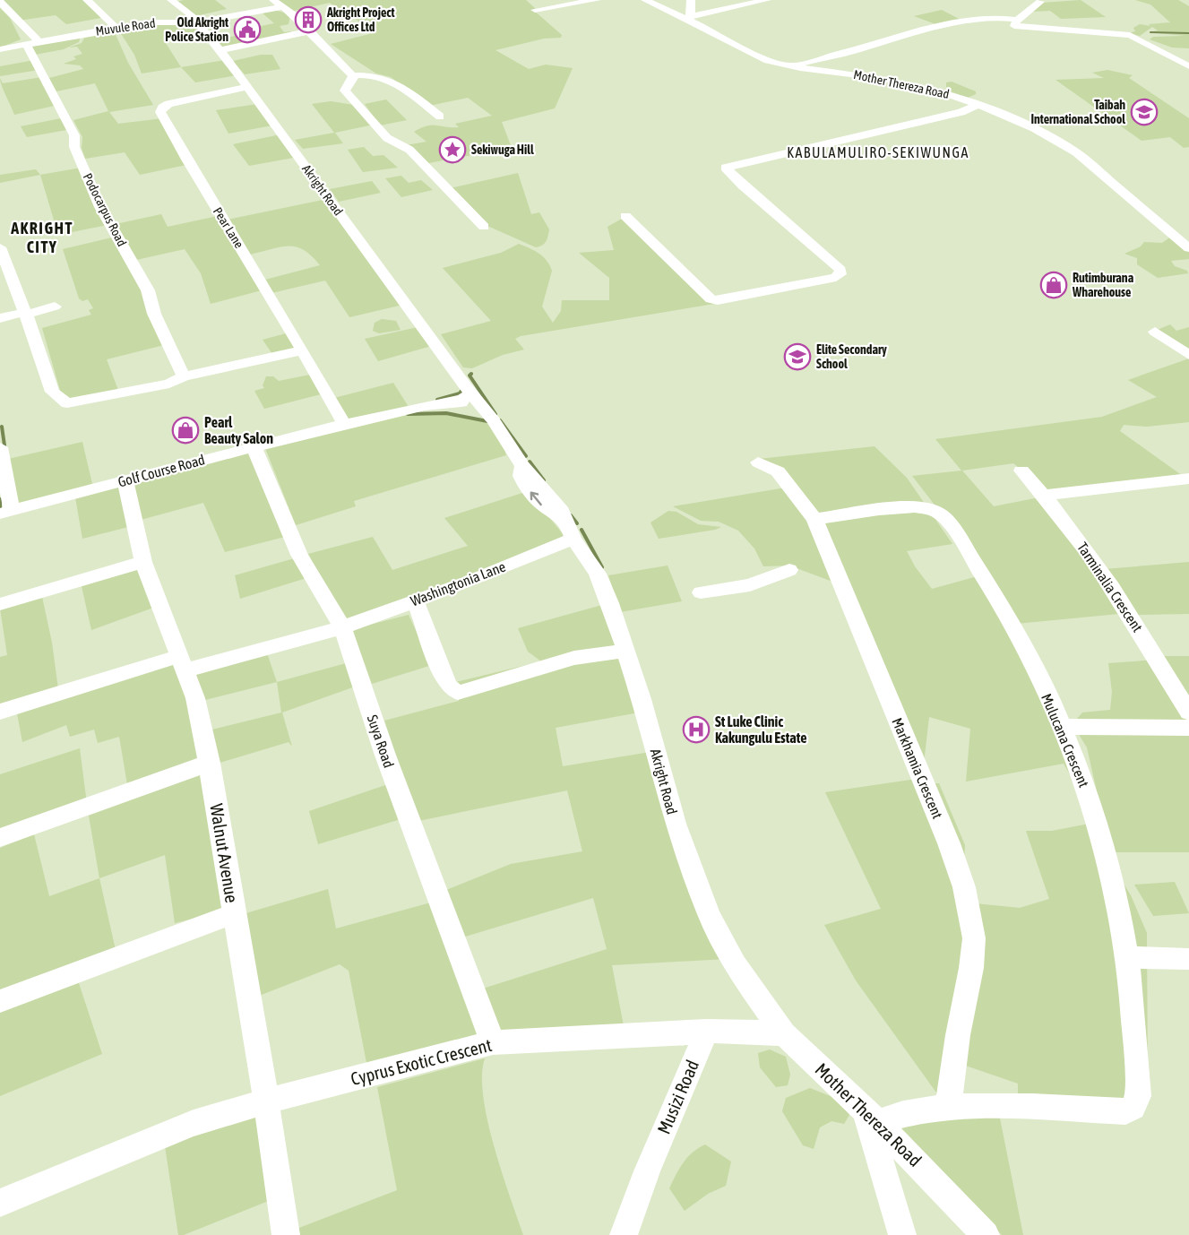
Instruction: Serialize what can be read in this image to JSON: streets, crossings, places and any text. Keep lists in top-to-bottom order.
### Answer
{
  "streets": {
    "street": [
      "Muvule Road",
      "Mother Thereza Road",
      "Akright Road",
      "Podocarpus Road",
      "Pear Lane",
      "Golf Course Road",
      "Washingtonia Lane",
      "Tarminalia Crescent",
      "Mulucana Crescent",
      "Suya Road",
      "Markhamia Crescent",
      "Walnut Avenue",
      "Cyprus Exotic Crescent",
      "Musizi Road"
    ]
  },
  "crossings": [
    ["Muvule Road", "Akright Road"],
    ["Muvule Road", "Podocarpus Road"],
    ["Mother Thereza Road", "Akright Road"],
    ["Akright Road", "Pear Lane"],
    ["Akright Road", "Golf Course Road"],
    ["Akright Road", "Washingtonia Lane"],
    ["Pear Lane", "Golf Course Road"],
    ["Golf Course Road", "Suya Road"],
    ["Golf Course Road", "Walnut Avenue"],
    ["Washingtonia Lane", "Suya Road"],
    ["Washingtonia Lane", "Walnut Avenue"],
    ["Mulucana Crescent", "Markhamia Crescent"],
    ["Suya Road", "Cyprus Exotic Crescent"],
    ["Walnut Avenue", "Cyprus Exotic Crescent"],
    ["Cyprus Exotic Crescent", "Musizi Road"]
  ],
  "districts": ["KABULAMULIRO-SEKIWUNGA", "AKRIGHT CITY"],
  "places": {
    "building": ["Akright Project Offices Ltd"],
    "public building": ["Old Akright Police Station"],
    "school or university": ["Taibah International School", "Elite Secondary School"],
    "place": ["Sekiwuga Hill"],
    "shop": ["Rutimburana Wharehouse", "Pearl Beauty Salon"],
    "hospital": ["St Luke Clinic Kakungulu Estate"]
  }
}
